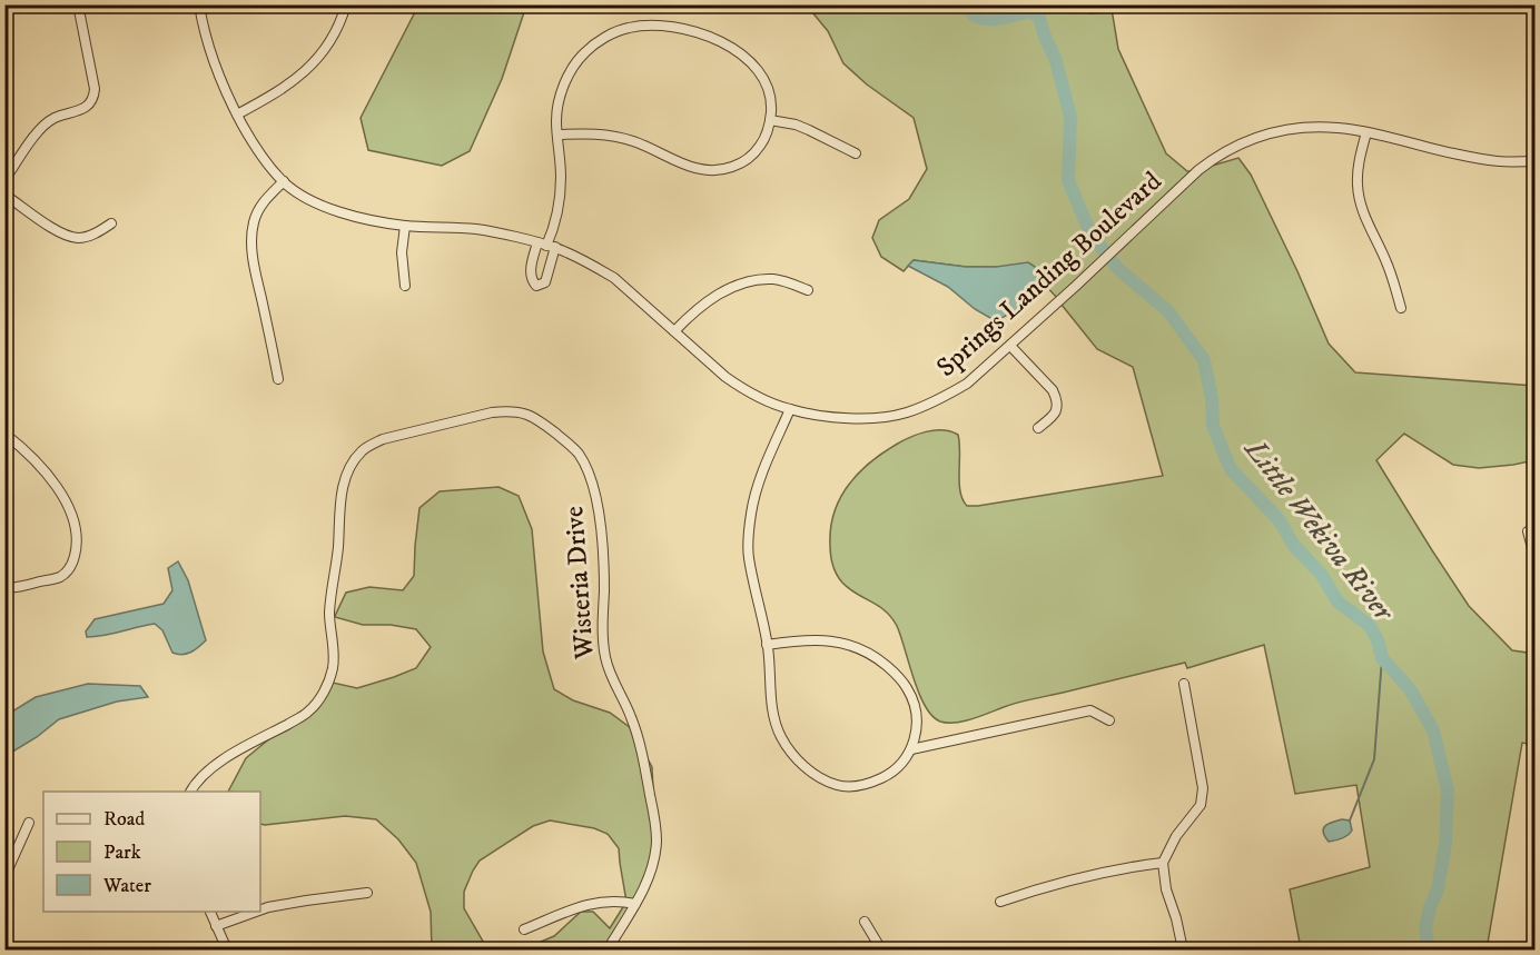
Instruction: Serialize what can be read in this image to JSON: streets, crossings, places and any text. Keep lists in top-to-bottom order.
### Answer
{
  "streets": {
    "street": ["Springs Landing Boulevard", "Wisteria Drive"]
  },
  "water": ["Little Wekiva River"],
  "legend": ["Road", "Park", "Water"]
}
